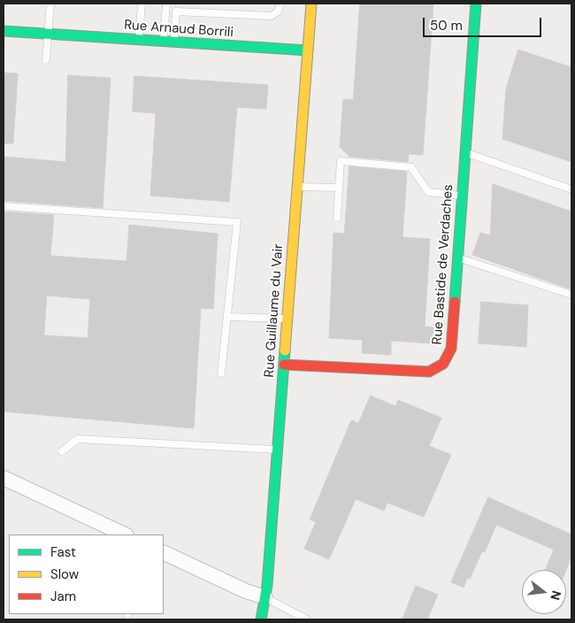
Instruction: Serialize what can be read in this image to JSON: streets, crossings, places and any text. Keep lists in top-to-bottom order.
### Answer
{
  "streets": {
    "street": ["Rue Arnaud Borrili", "Rue Bastide de Verdaches", "Rue Guillaume du Vair"]
  },
  "crossings": [
    ["Rue Arnaud Borrili", "Rue Guillaume du Vair"],
    ["Rue Bastide de Verdaches", "Rue Guillaume du Vair"]
  ],
  "legend": ["Fast", "Slow", "Jam"],
  "scale_bar": "50 m",
  "north": "right"
}
